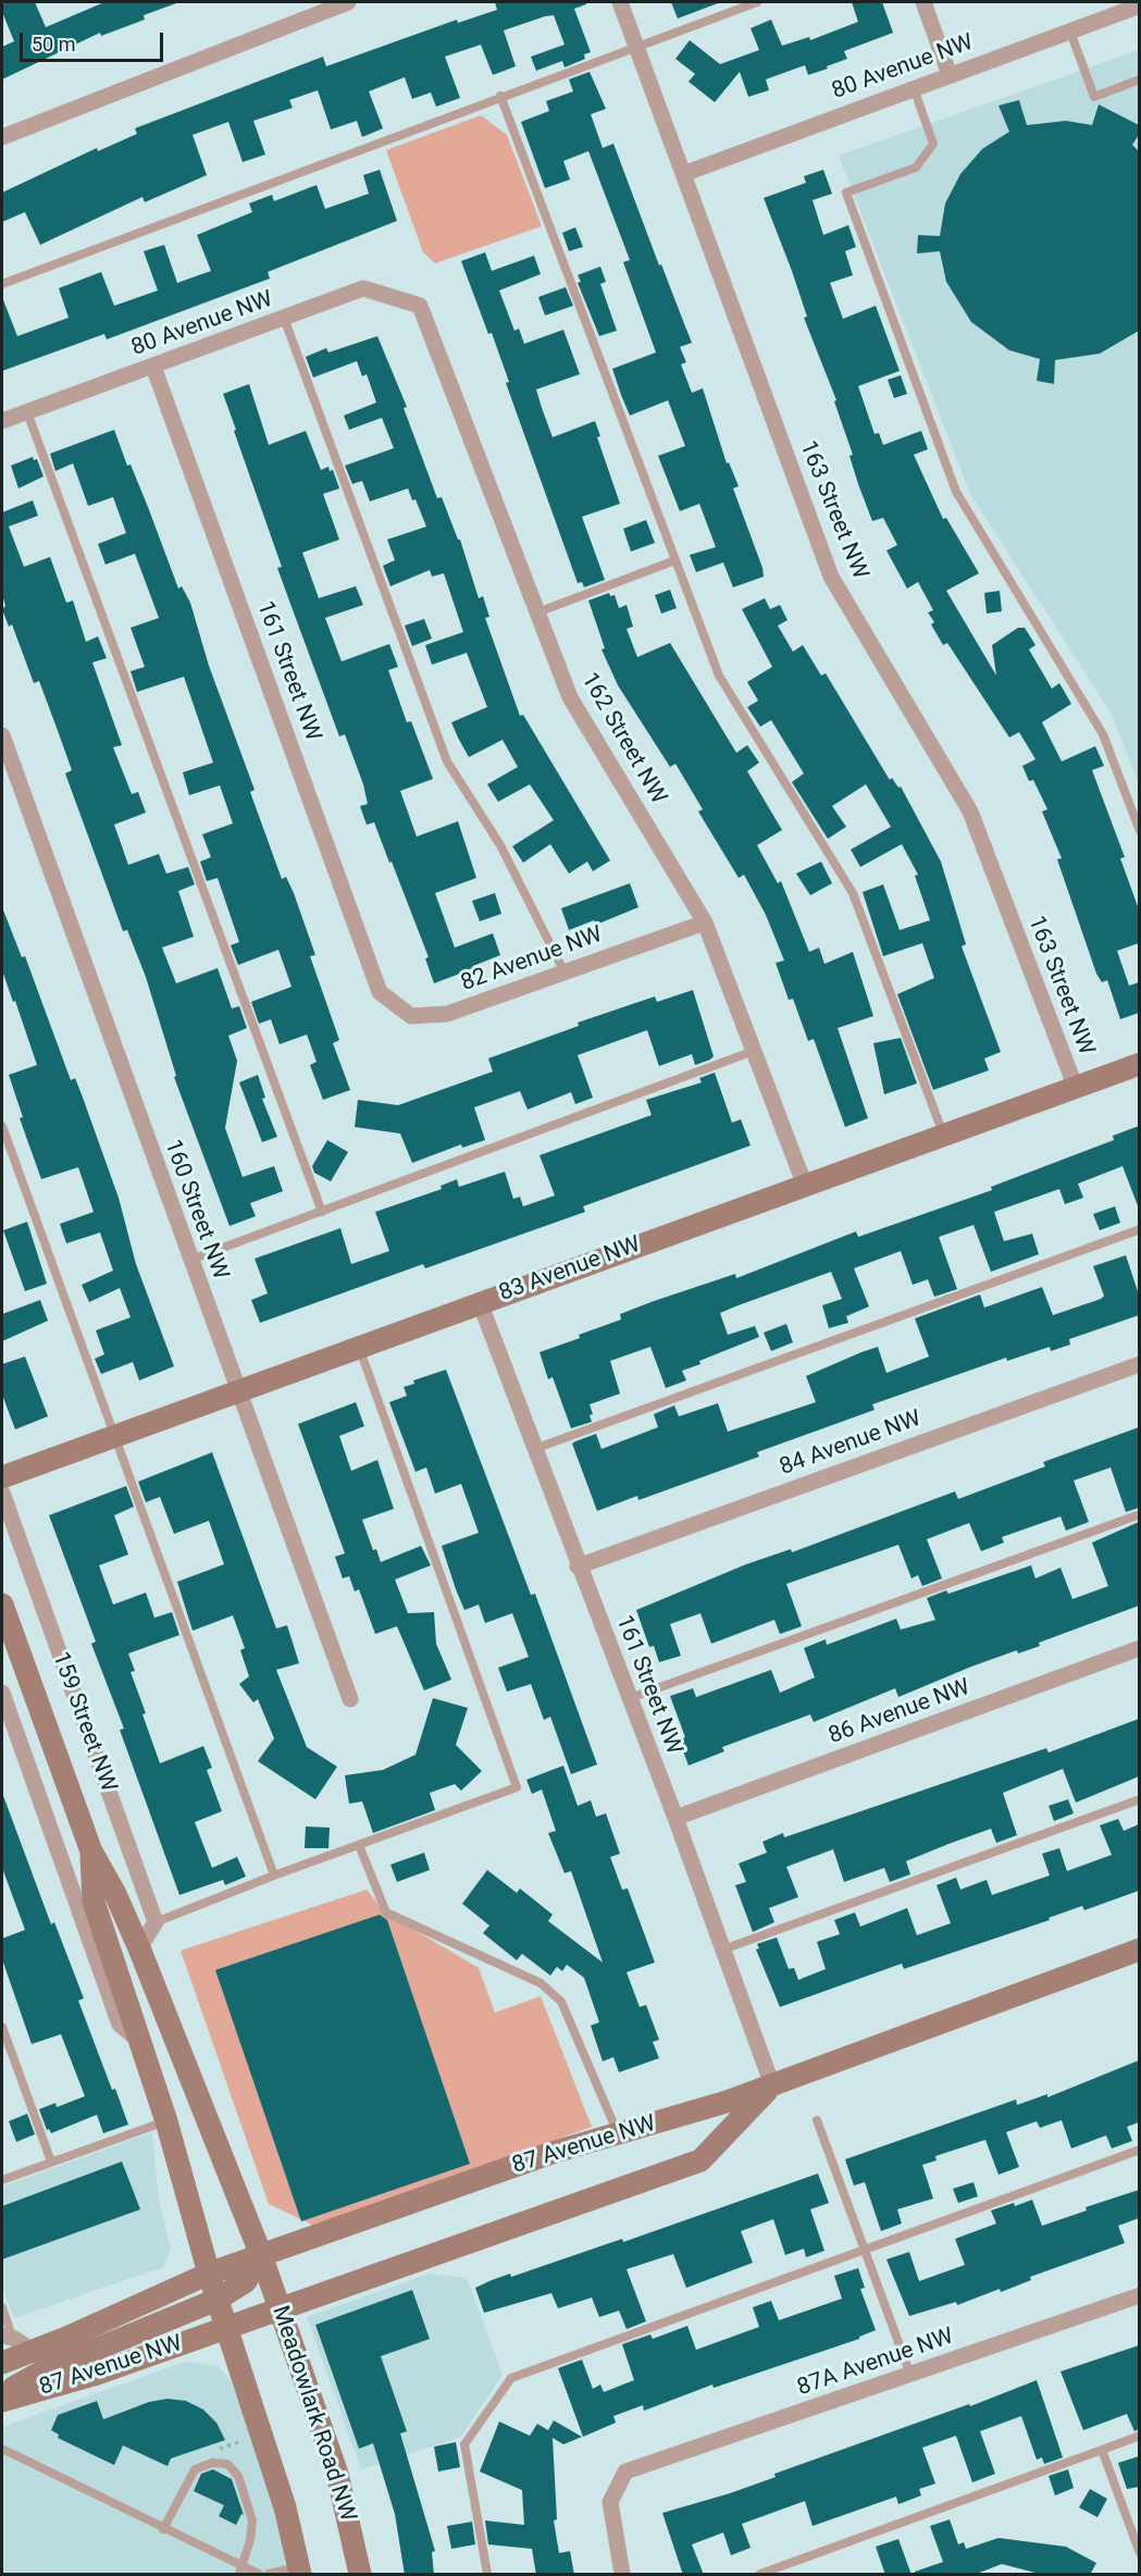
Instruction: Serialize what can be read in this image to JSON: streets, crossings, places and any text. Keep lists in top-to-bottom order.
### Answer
{
  "streets": {
    "main road": [
      "83 Avenue NW",
      "159 Street NW",
      "87 Avenue NW",
      "Meadowlark Road NW"
    ],
    "street": [
      "80 Avenue NW",
      "163 Street NW",
      "161 Street NW",
      "162 Street NW",
      "82 Avenue NW",
      "160 Street NW",
      "84 Avenue NW",
      "86 Avenue NW",
      "87A Avenue NW"
    ]
  },
  "crossings": [
    ["80 Avenue NW", "163 Street NW"],
    ["80 Avenue NW", "161 Street NW"],
    ["80 Avenue NW", "162 Street NW"],
    ["163 Street NW", "83 Avenue NW"],
    ["161 Street NW", "82 Avenue NW"],
    ["161 Street NW", "83 Avenue NW"],
    ["161 Street NW", "84 Avenue NW"],
    ["161 Street NW", "86 Avenue NW"],
    ["161 Street NW", "87 Avenue NW"],
    ["162 Street NW", "82 Avenue NW"],
    ["162 Street NW", "83 Avenue NW"],
    ["160 Street NW", "83 Avenue NW"],
    ["159 Street NW", "87 Avenue NW"],
    ["159 Street NW", "Meadowlark Road NW"],
    ["87 Avenue NW", "Meadowlark Road NW"]
  ],
  "scale_bar": "50 m"
}
